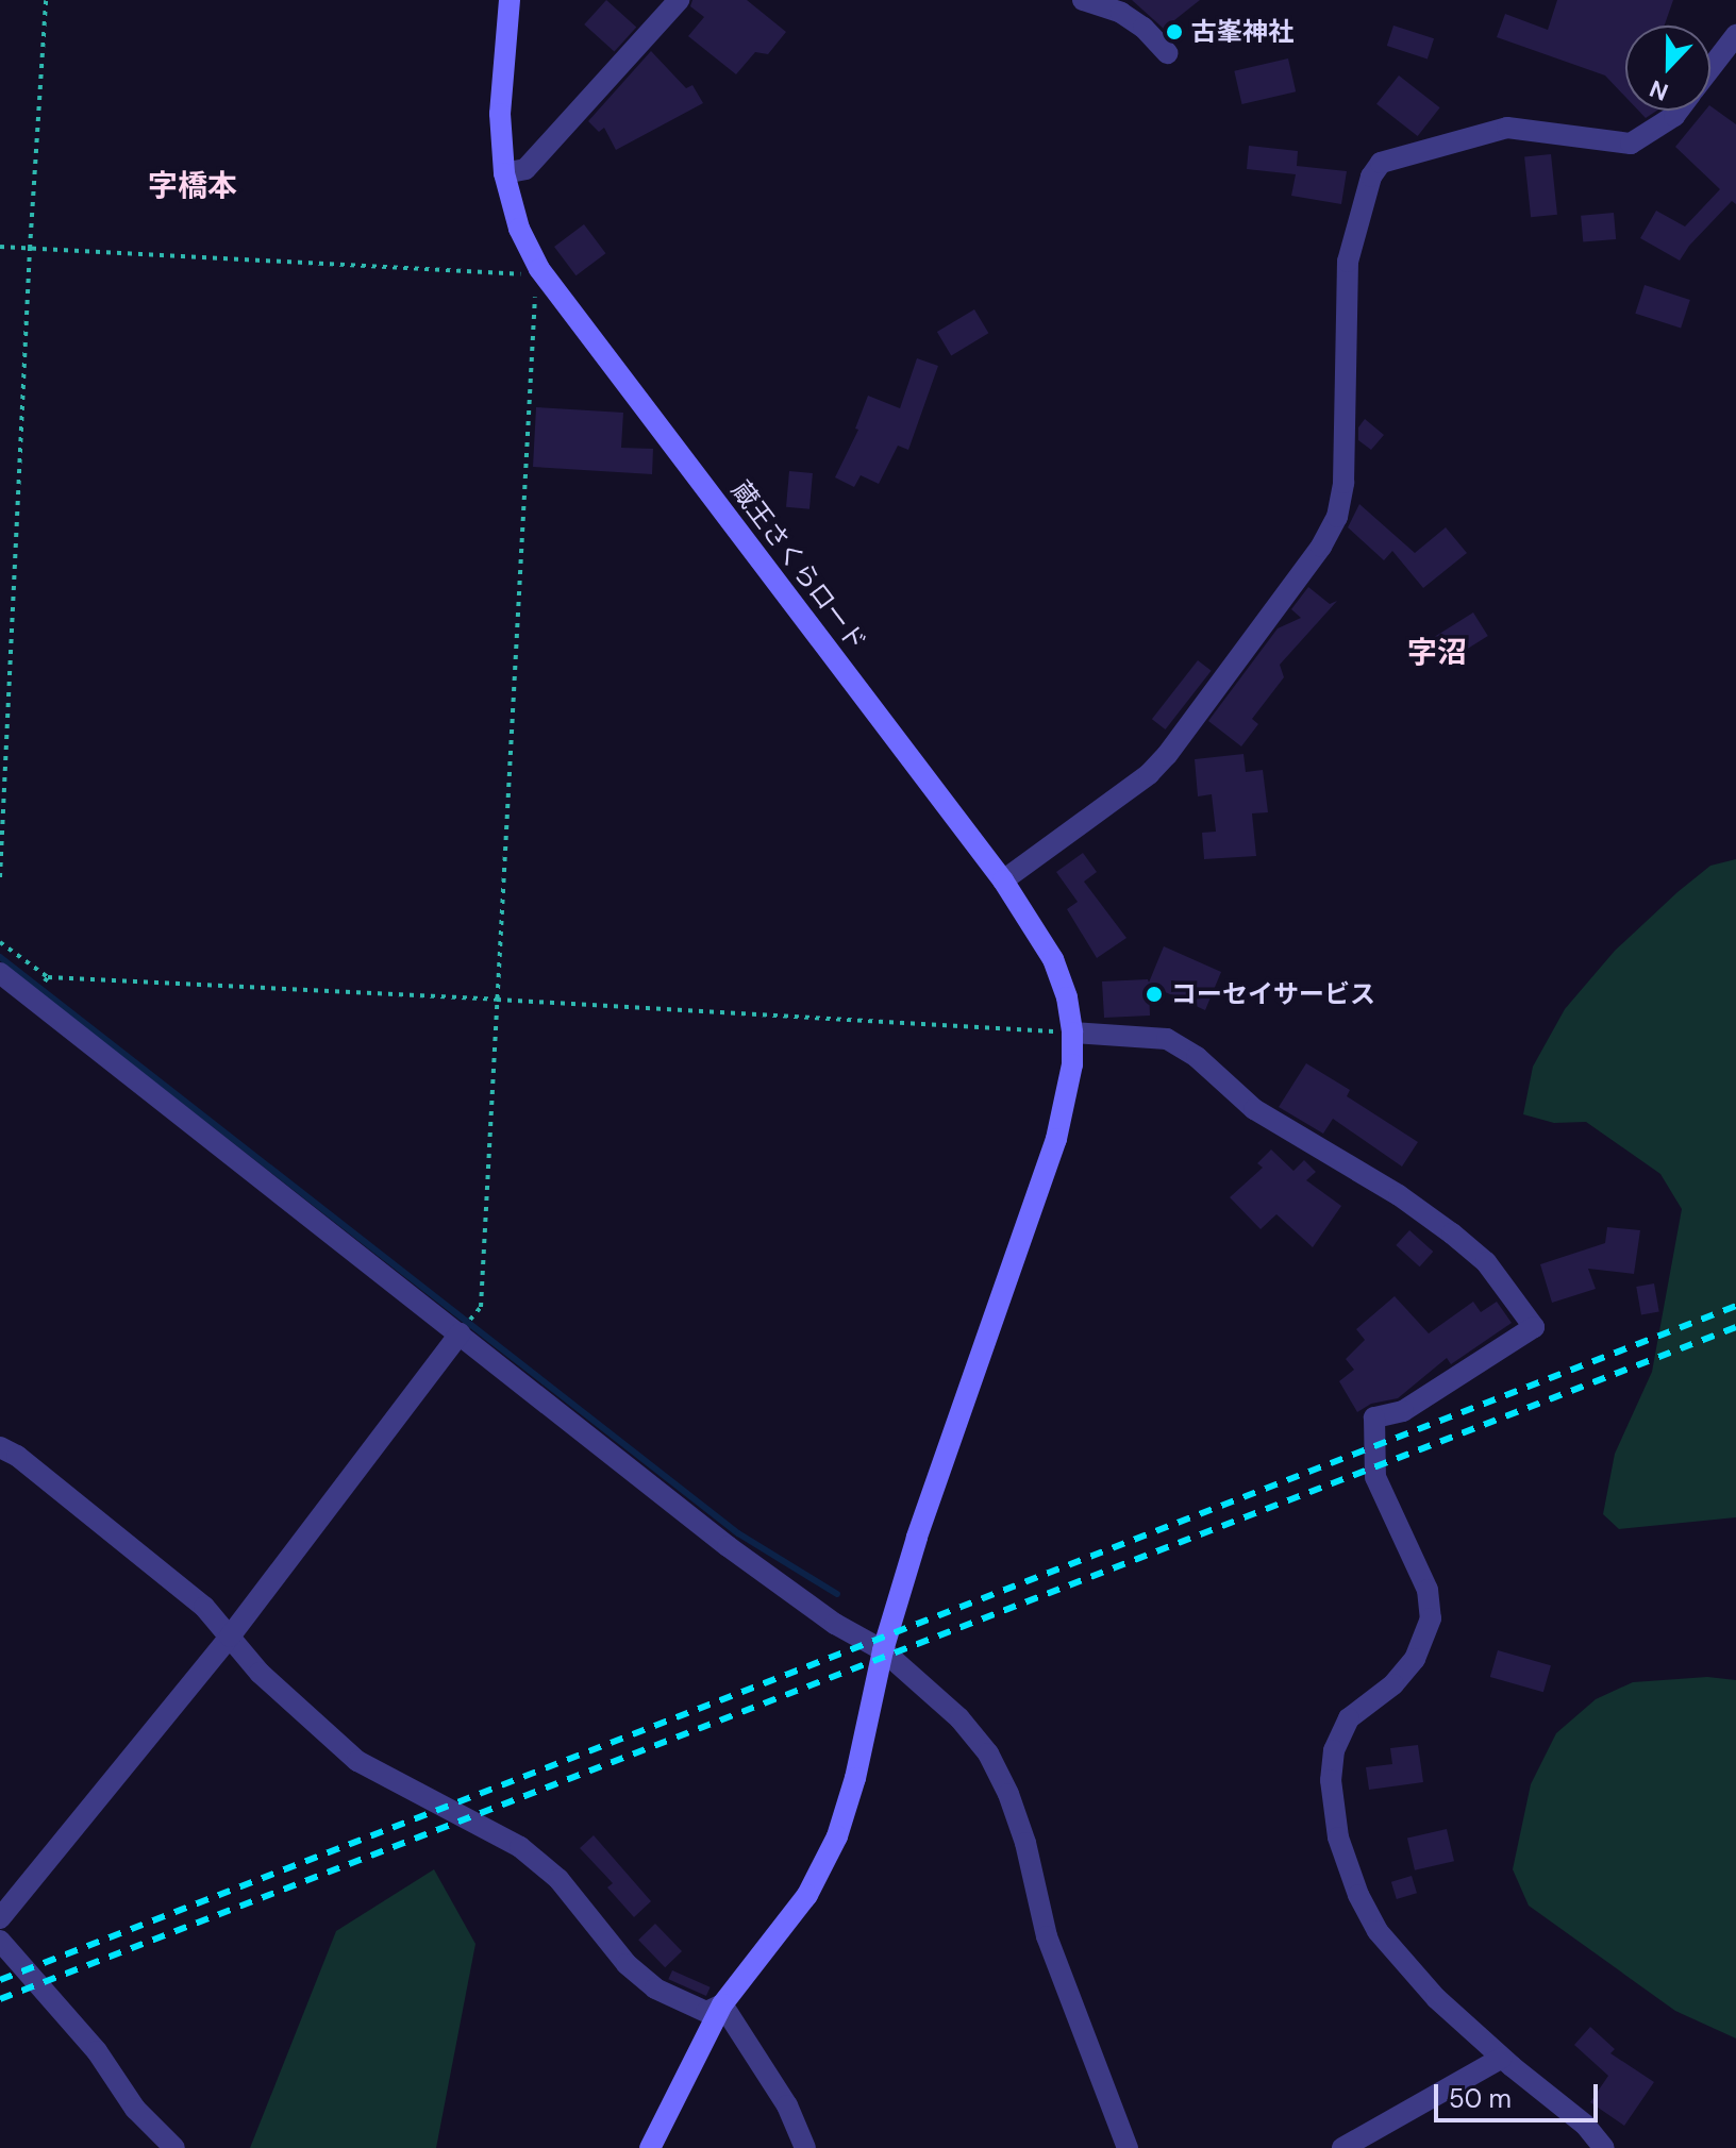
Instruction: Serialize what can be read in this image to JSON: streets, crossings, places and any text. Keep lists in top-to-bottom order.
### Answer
{
  "streets": {
    "street": ["蔵王さくらロード"]
  },
  "districts": ["字橋本", "字沼"],
  "places": ["古峯神社", "コーセイサービス"],
  "scale_bar": "50 m",
  "north": "bottom"
}
